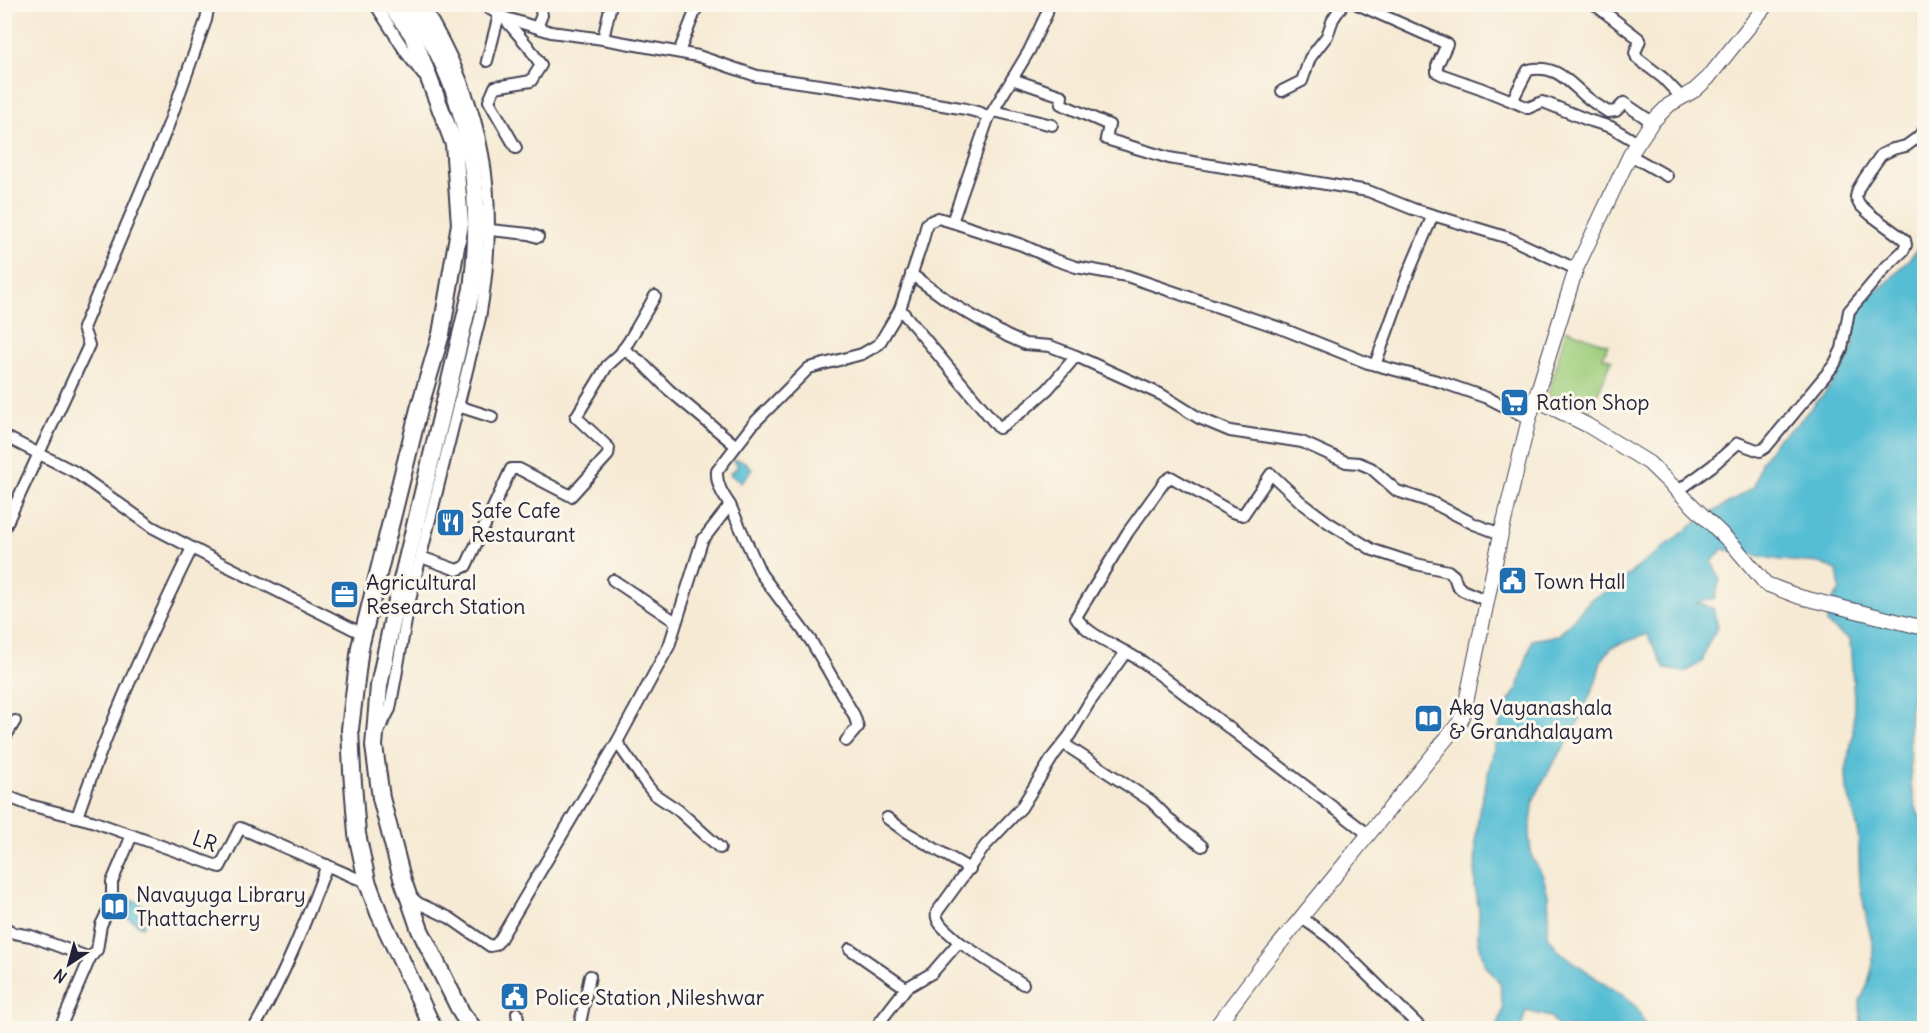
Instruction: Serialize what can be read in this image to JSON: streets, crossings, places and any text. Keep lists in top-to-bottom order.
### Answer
{
  "streets": {
    "street": ["LR"]
  },
  "places": {
    "supermarket": ["Ration Shop"],
    "restaurant": ["Safe Cafe Restaurant"],
    "public building": ["Town Hall", "Police Station ,Nileshwar"],
    "office": ["Agricultural Research Station"],
    "library": ["Akg Vayanashala & Grandhalayam", "Navayuga Library Thattacherry"]
  },
  "north": "bottom left"
}
